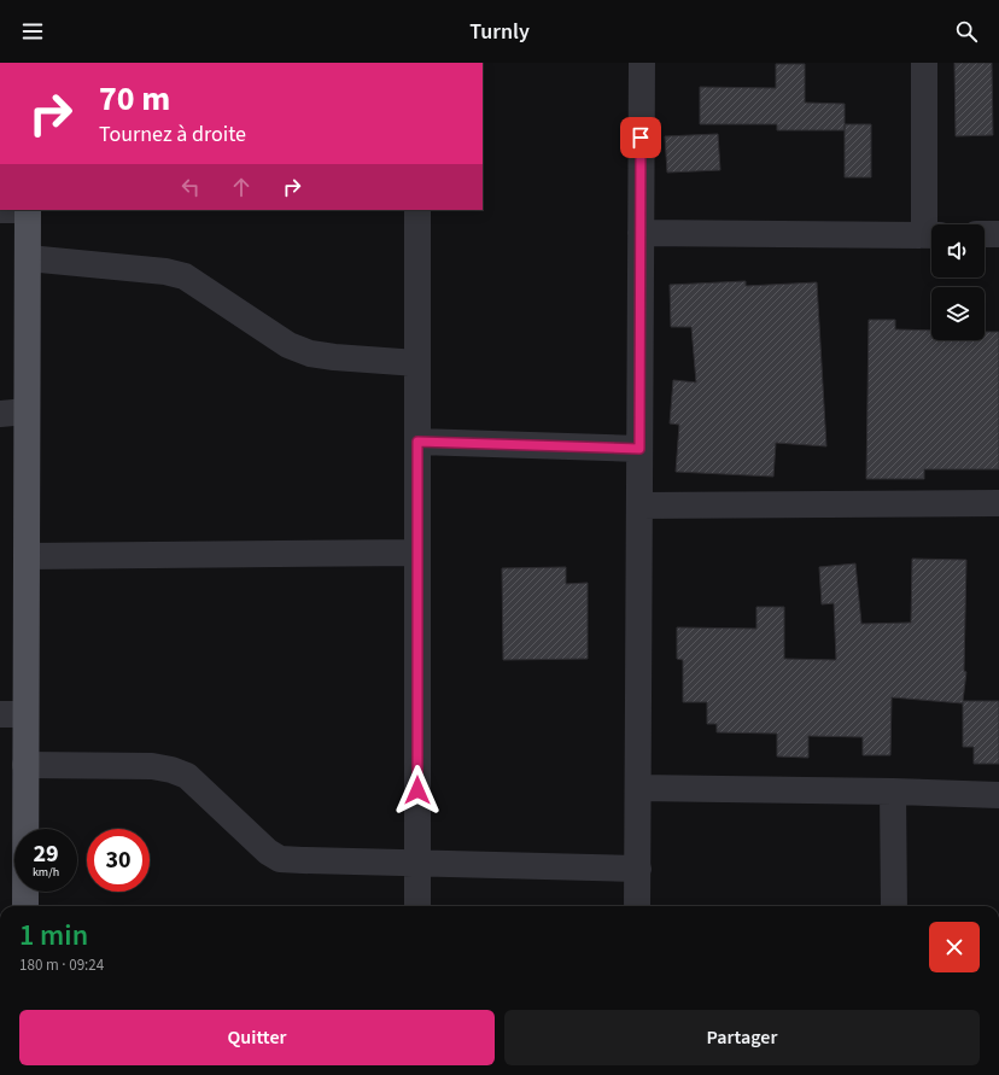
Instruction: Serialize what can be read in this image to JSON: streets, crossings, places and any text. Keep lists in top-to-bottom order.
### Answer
{
  "page": {
    "header": "Turnly",
    "turn": ["70 m", "Tournez à droite"],
    "speed": "29 km/h",
    "limit": "30",
    "heading": ["1 min", "180 m · 09:24"],
    "buttons": ["Quitter", "Partager"]
  }
}
